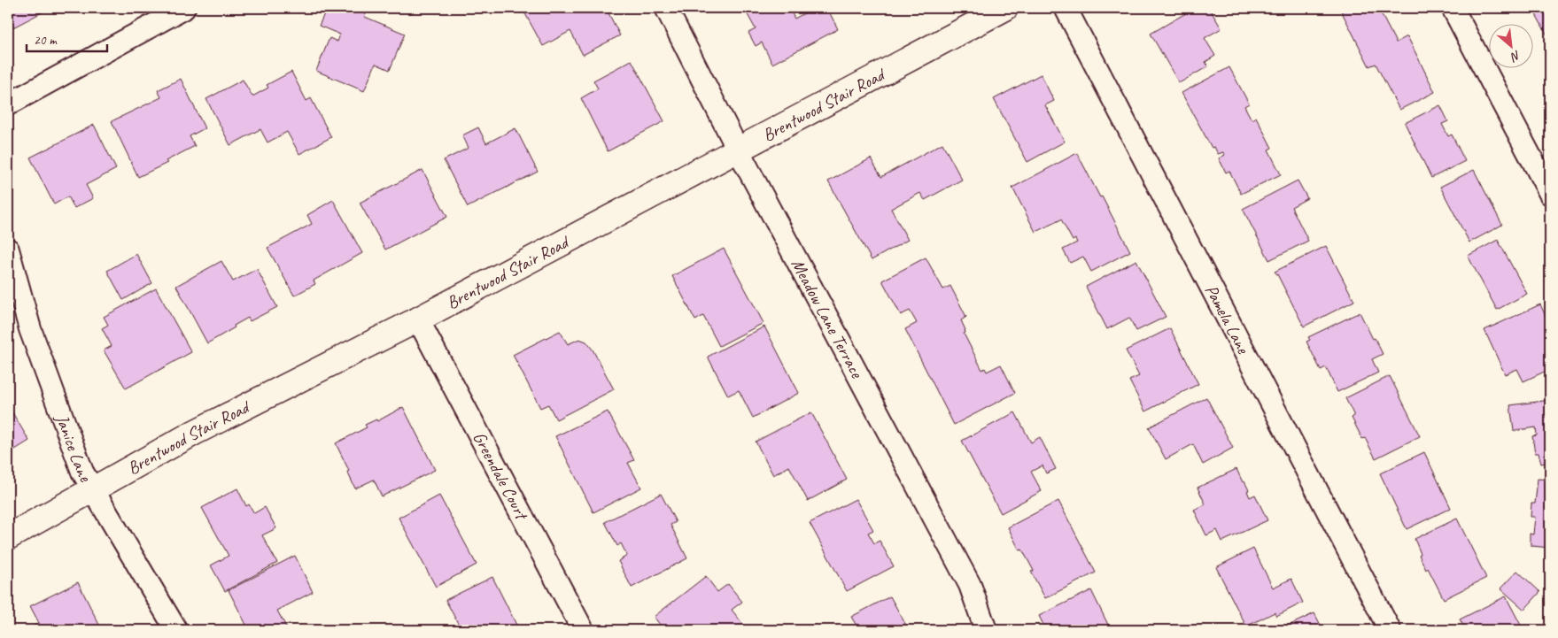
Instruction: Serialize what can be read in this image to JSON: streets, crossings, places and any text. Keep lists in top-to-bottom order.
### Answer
{
  "streets": {
    "main road": ["Brentwood Stair Road"],
    "street": [
      "Meadow Lane Terrace",
      "Pamela Lane",
      "Janice Lane",
      "Greendale Court"
    ]
  },
  "crossings": [
    ["Brentwood Stair Road", "Meadow Lane Terrace"],
    ["Brentwood Stair Road", "Janice Lane"],
    ["Brentwood Stair Road", "Greendale Court"]
  ],
  "scale_bar": "20 m",
  "north": "bottom right"
}
